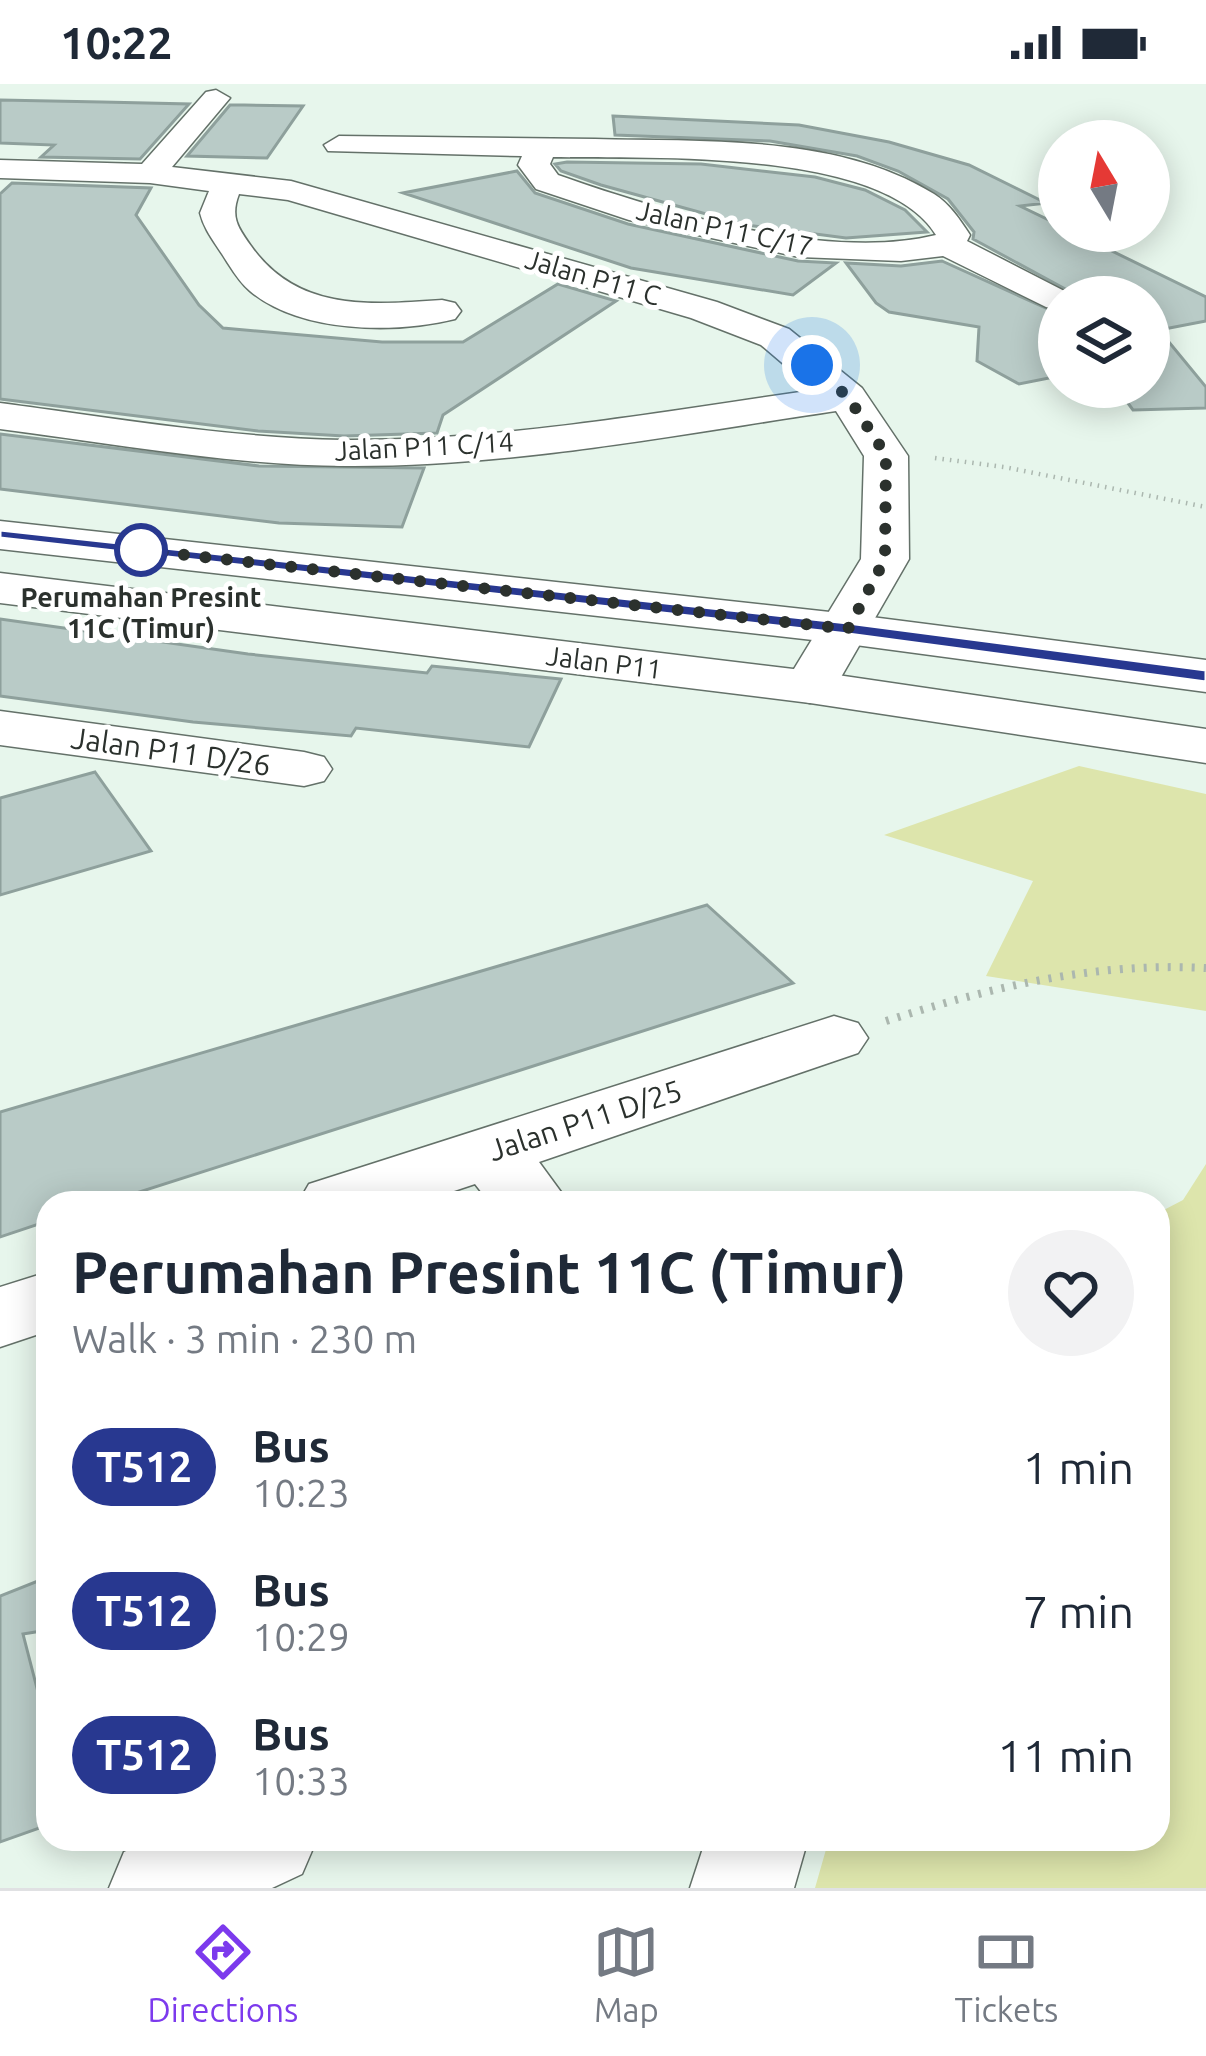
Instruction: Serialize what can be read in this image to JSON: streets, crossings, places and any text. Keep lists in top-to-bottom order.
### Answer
{
  "streets": {
    "street": [
      "Jalan P11 C/17",
      "Jalan P11 C",
      "Jalan P11 C/14",
      "Jalan P11",
      "Jalan P11 D/26",
      "Jalan P11 D/25"
    ]
  },
  "crossings": [
    ["Jalan P11 C", "Jalan P11 C/14"]
  ],
  "places": ["Perumahan Presint 11C (Timur)"],
  "lines": ["bus line T512"],
  "north": "top",
  "page": {
    "status": "10:22",
    "heading": ["Perumahan Presint 11C (Timur)", "Walk · 3 min · 230 m"],
    "list": [
      {
        "mark": "T512",
        "name": "Bus",
        "note": "10:23",
        "value": "1 min"
      },
      {
        "mark": "T512",
        "name": "Bus",
        "note": "10:29",
        "value": "7 min"
      },
      {
        "mark": "T512",
        "name": "Bus",
        "note": "10:33",
        "value": "11 min"
      }
    ],
    "tabs": ["Directions", "Map", "Tickets"]
  }
}
